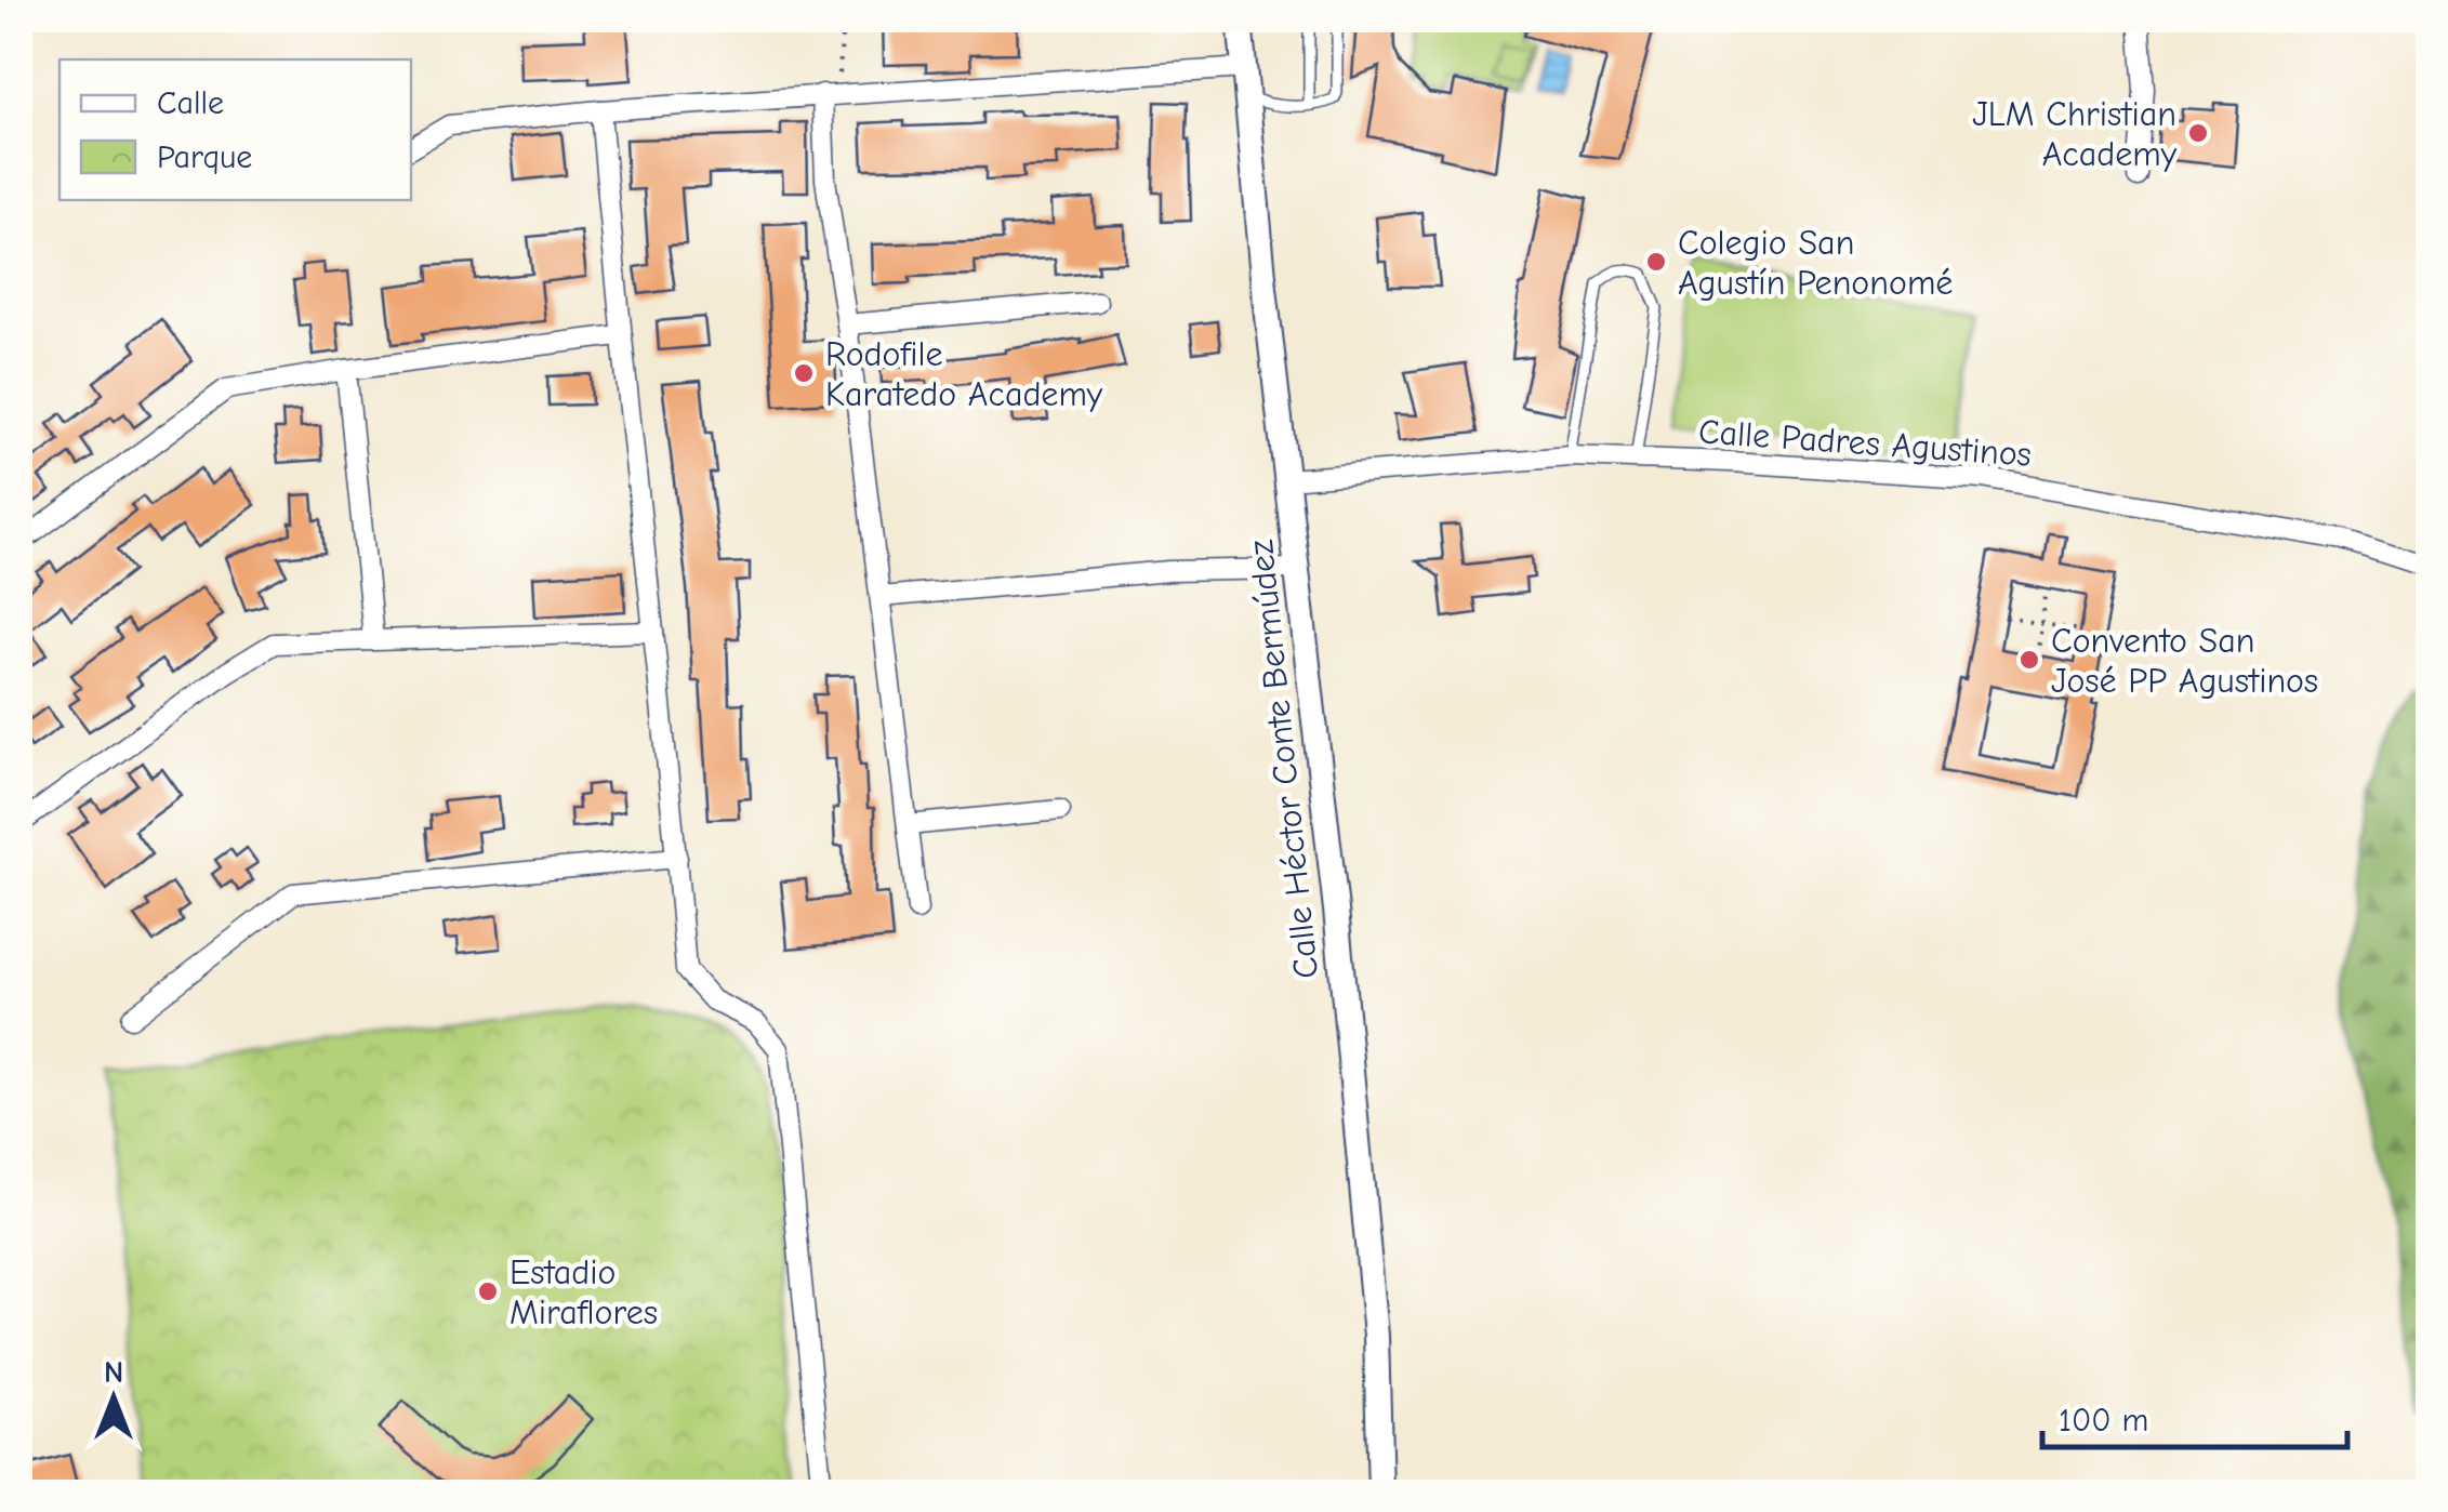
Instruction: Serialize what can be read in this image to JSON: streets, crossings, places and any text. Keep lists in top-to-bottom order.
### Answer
{
  "streets": {
    "street": ["Calle Padres Agustinos", "Calle Héctor Conte Bermúdez"]
  },
  "crossings": [
    ["Calle Padres Agustinos", "Calle Héctor Conte Bermúdez"]
  ],
  "places": [
    "JLM Christian Academy",
    "Colegio San Agustín Penonomé",
    "Rodofile Karatedo Academy",
    "Convento San José PP Agustinos",
    "Estadio Miraflores"
  ],
  "legend": ["Calle", "Parque"],
  "scale_bar": "100 m",
  "north": "top"
}
